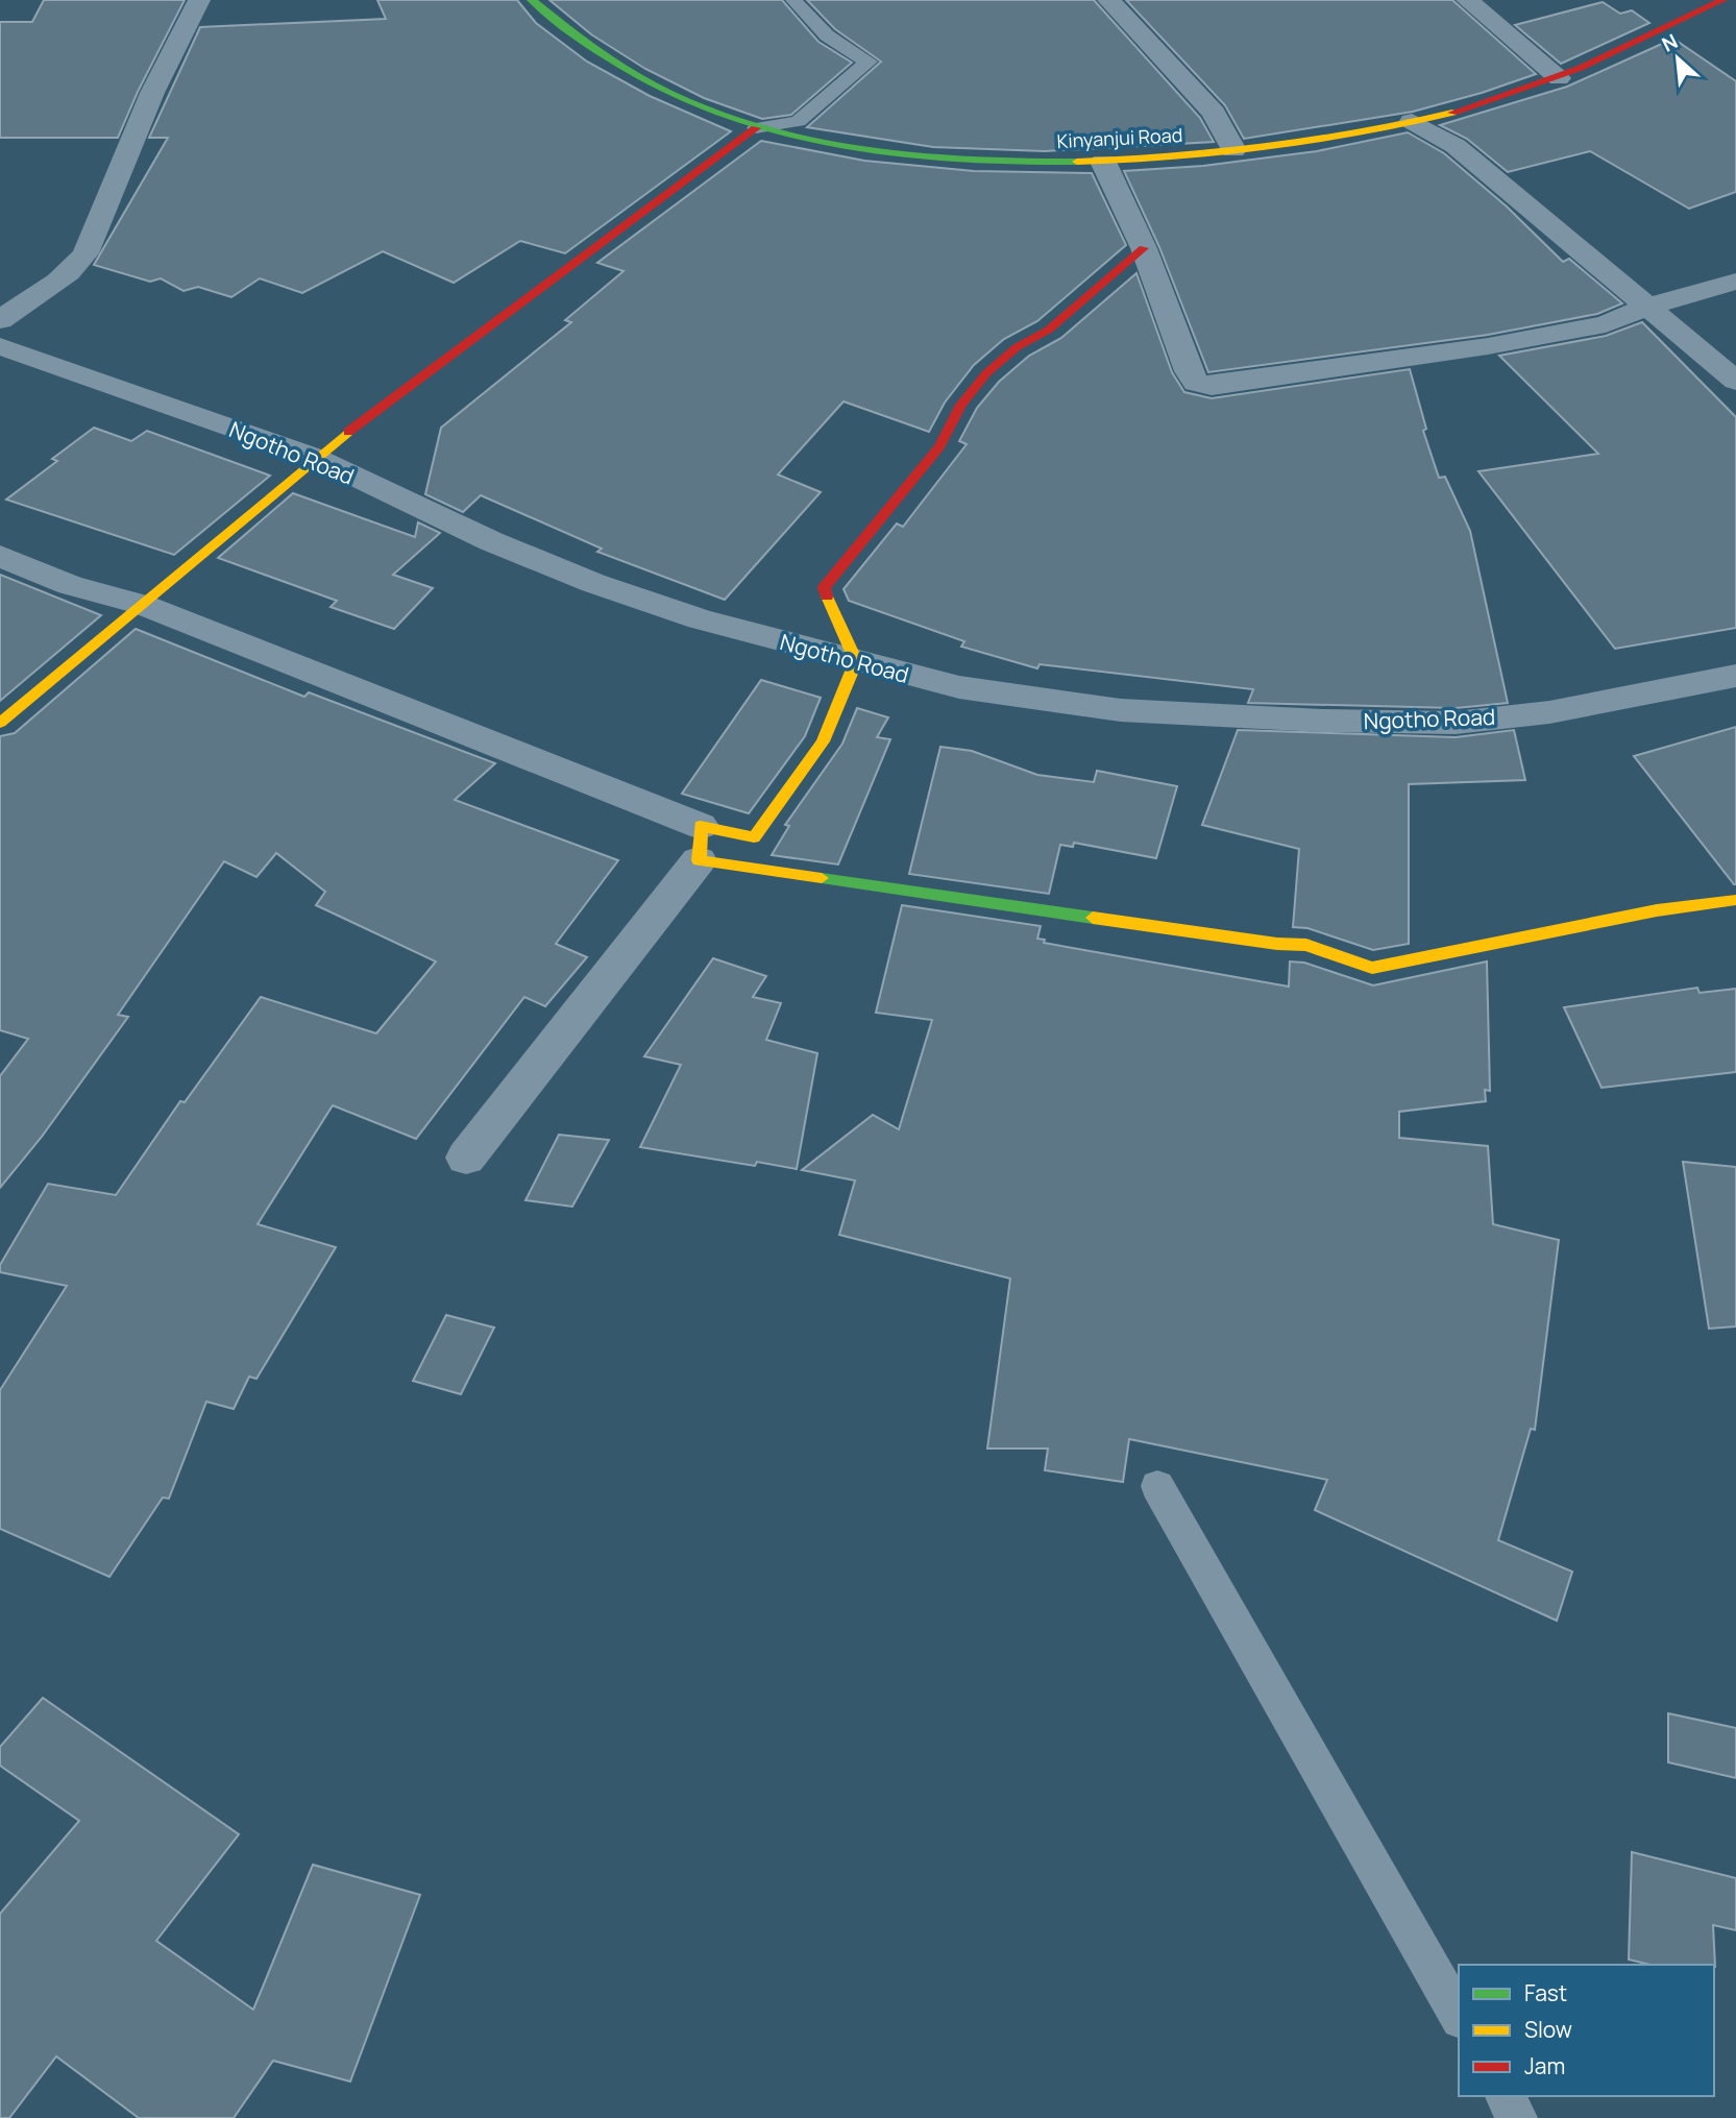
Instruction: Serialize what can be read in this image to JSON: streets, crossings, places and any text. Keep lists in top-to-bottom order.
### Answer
{
  "streets": {
    "street": ["Kinyanjui Road", "Ngotho Road"]
  },
  "legend": ["Fast", "Slow", "Jam"],
  "north": "top left"
}
